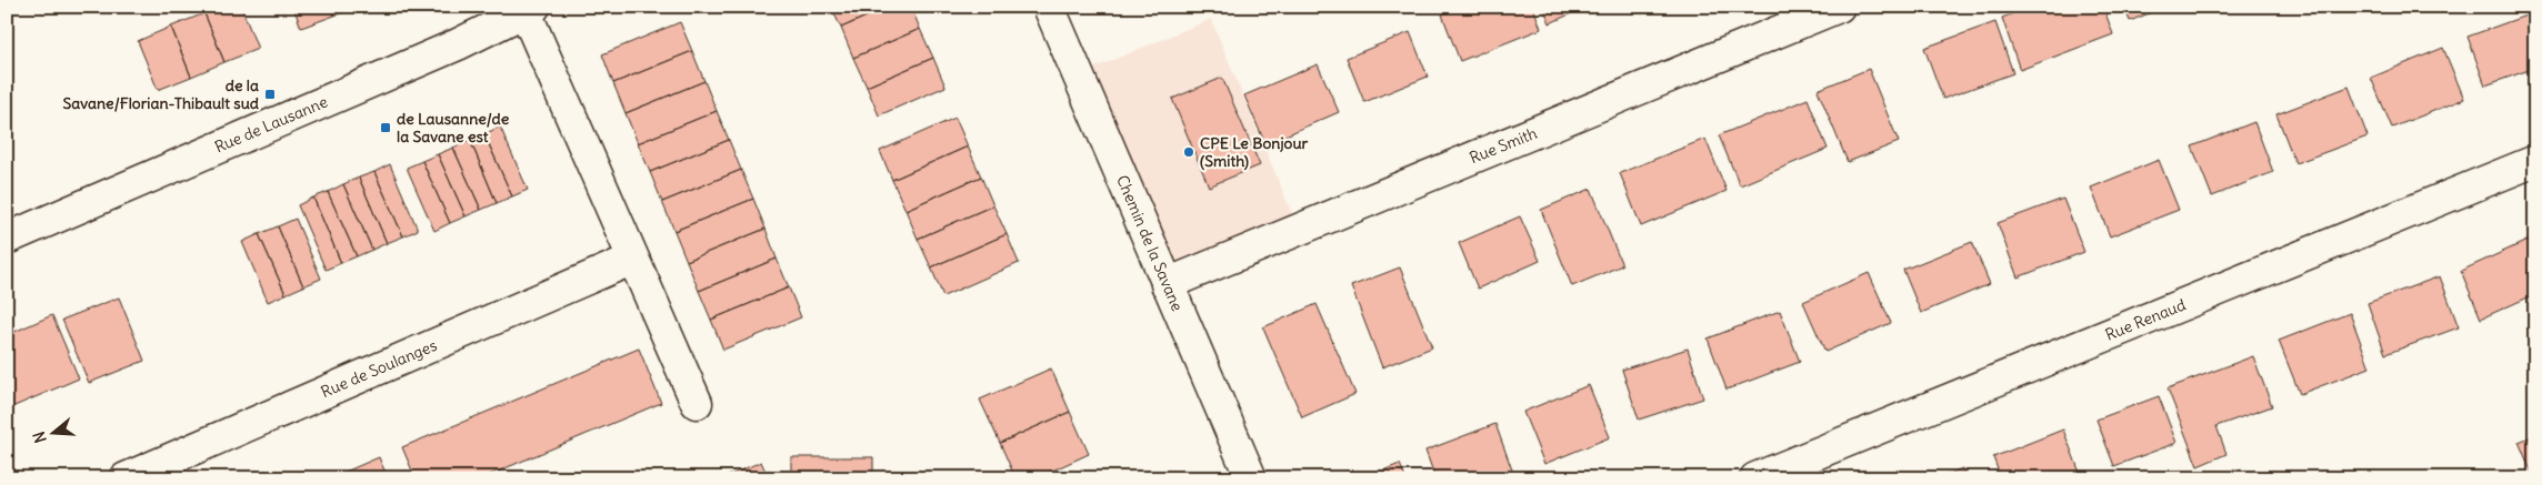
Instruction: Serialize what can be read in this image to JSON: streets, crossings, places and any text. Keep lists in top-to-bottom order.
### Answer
{
  "streets": {
    "street": [
      "Rue de Lausanne",
      "Rue Smith",
      "Chemin de la Savane",
      "Rue Renaud",
      "Rue de Soulanges"
    ]
  },
  "crossings": [
    ["Rue Smith", "Chemin de la Savane"]
  ],
  "places": {
    "transit": ["de la Savane/Florian-Thibault sud", "de Lausanne/de la Savane est"],
    "other": ["CPE Le Bonjour (Smith)"]
  },
  "north": "left"
}
